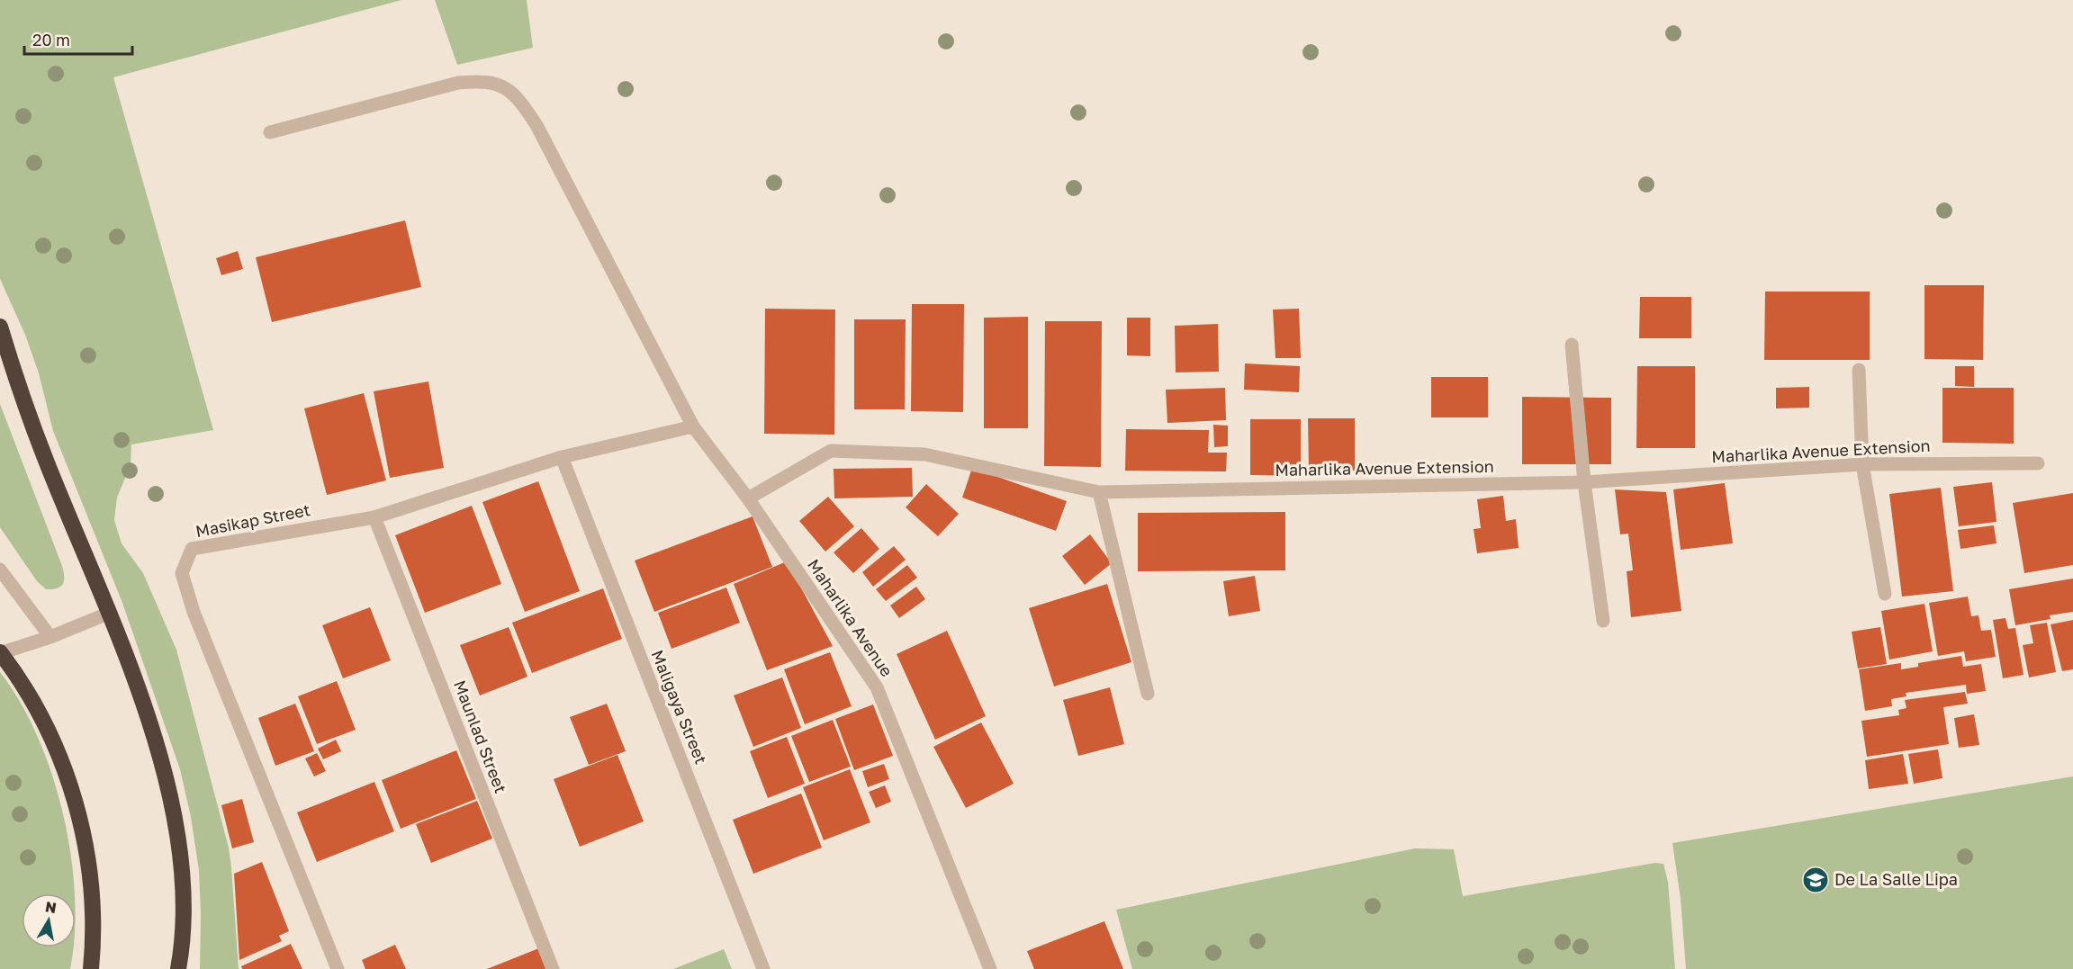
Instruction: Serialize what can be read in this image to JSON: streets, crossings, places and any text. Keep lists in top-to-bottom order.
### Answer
{
  "streets": {
    "street": [
      "Maharlika Avenue Extension",
      "Masikap Street",
      "Maharlika Avenue",
      "Maligaya Street",
      "Maunlad Street"
    ]
  },
  "crossings": [
    ["Maharlika Avenue Extension", "Maharlika Avenue"],
    ["Masikap Street", "Maharlika Avenue"],
    ["Masikap Street", "Maligaya Street"],
    ["Masikap Street", "Maunlad Street"]
  ],
  "places": {
    "school or university": ["De La Salle Lipa"]
  },
  "scale_bar": "20 m",
  "north": "top"
}
